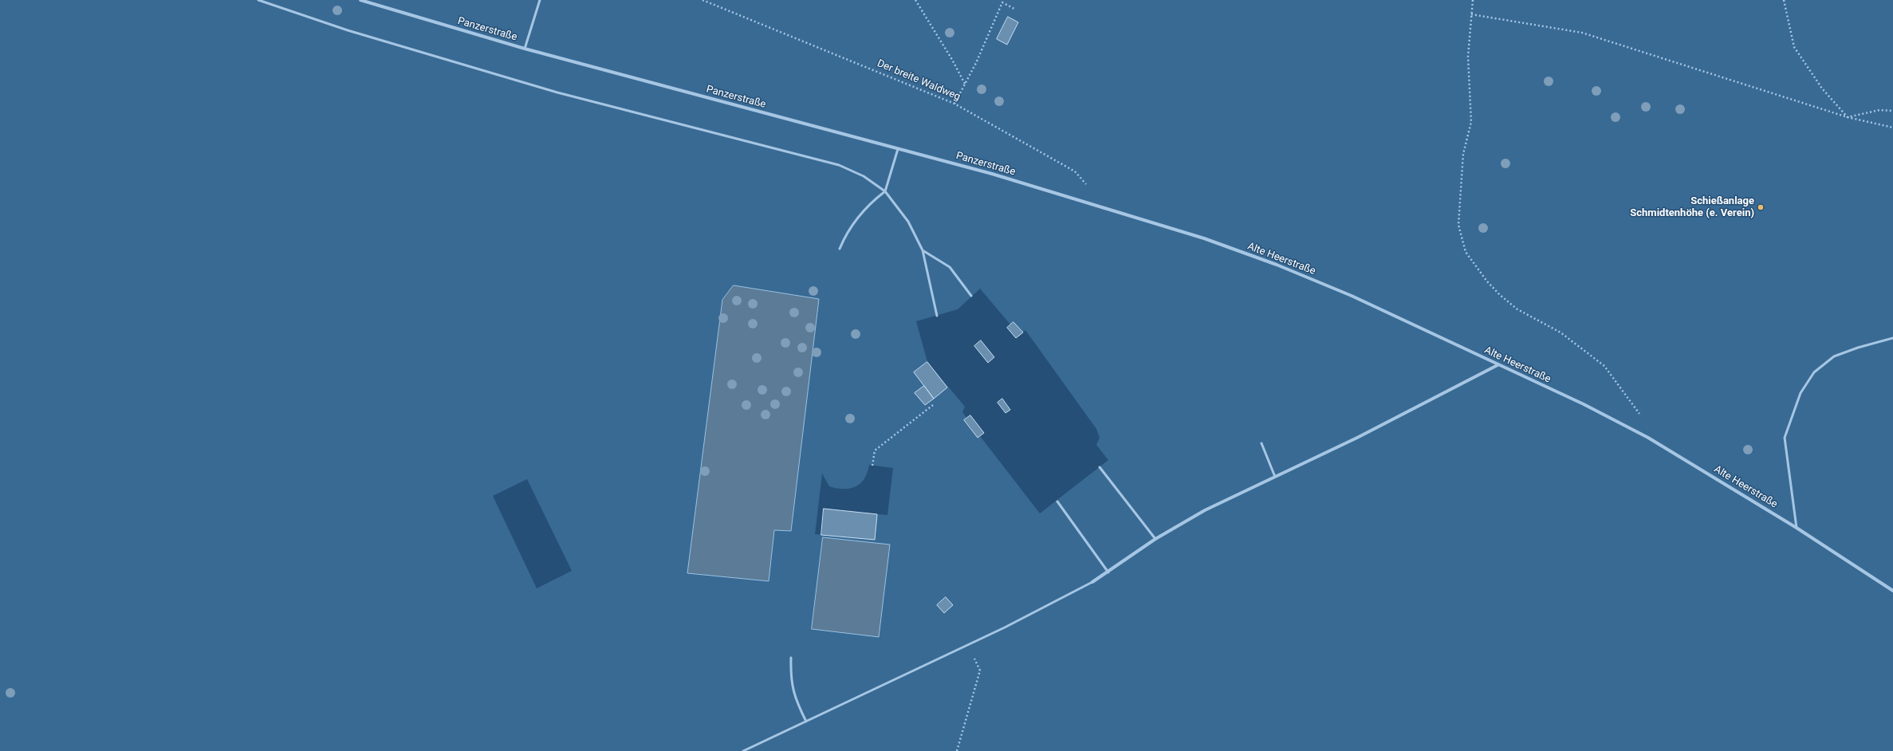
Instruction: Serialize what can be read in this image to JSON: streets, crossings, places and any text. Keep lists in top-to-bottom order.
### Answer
{
  "streets": {
    "street": ["Panzerstraße", "Alte Heerstraße"],
    "path": ["Der breite Waldweg"]
  },
  "crossings": [
    ["Panzerstraße", "Alte Heerstraße"]
  ],
  "places": ["Schießanlage Schmidtenhöhe (e. Verein)"]
}
